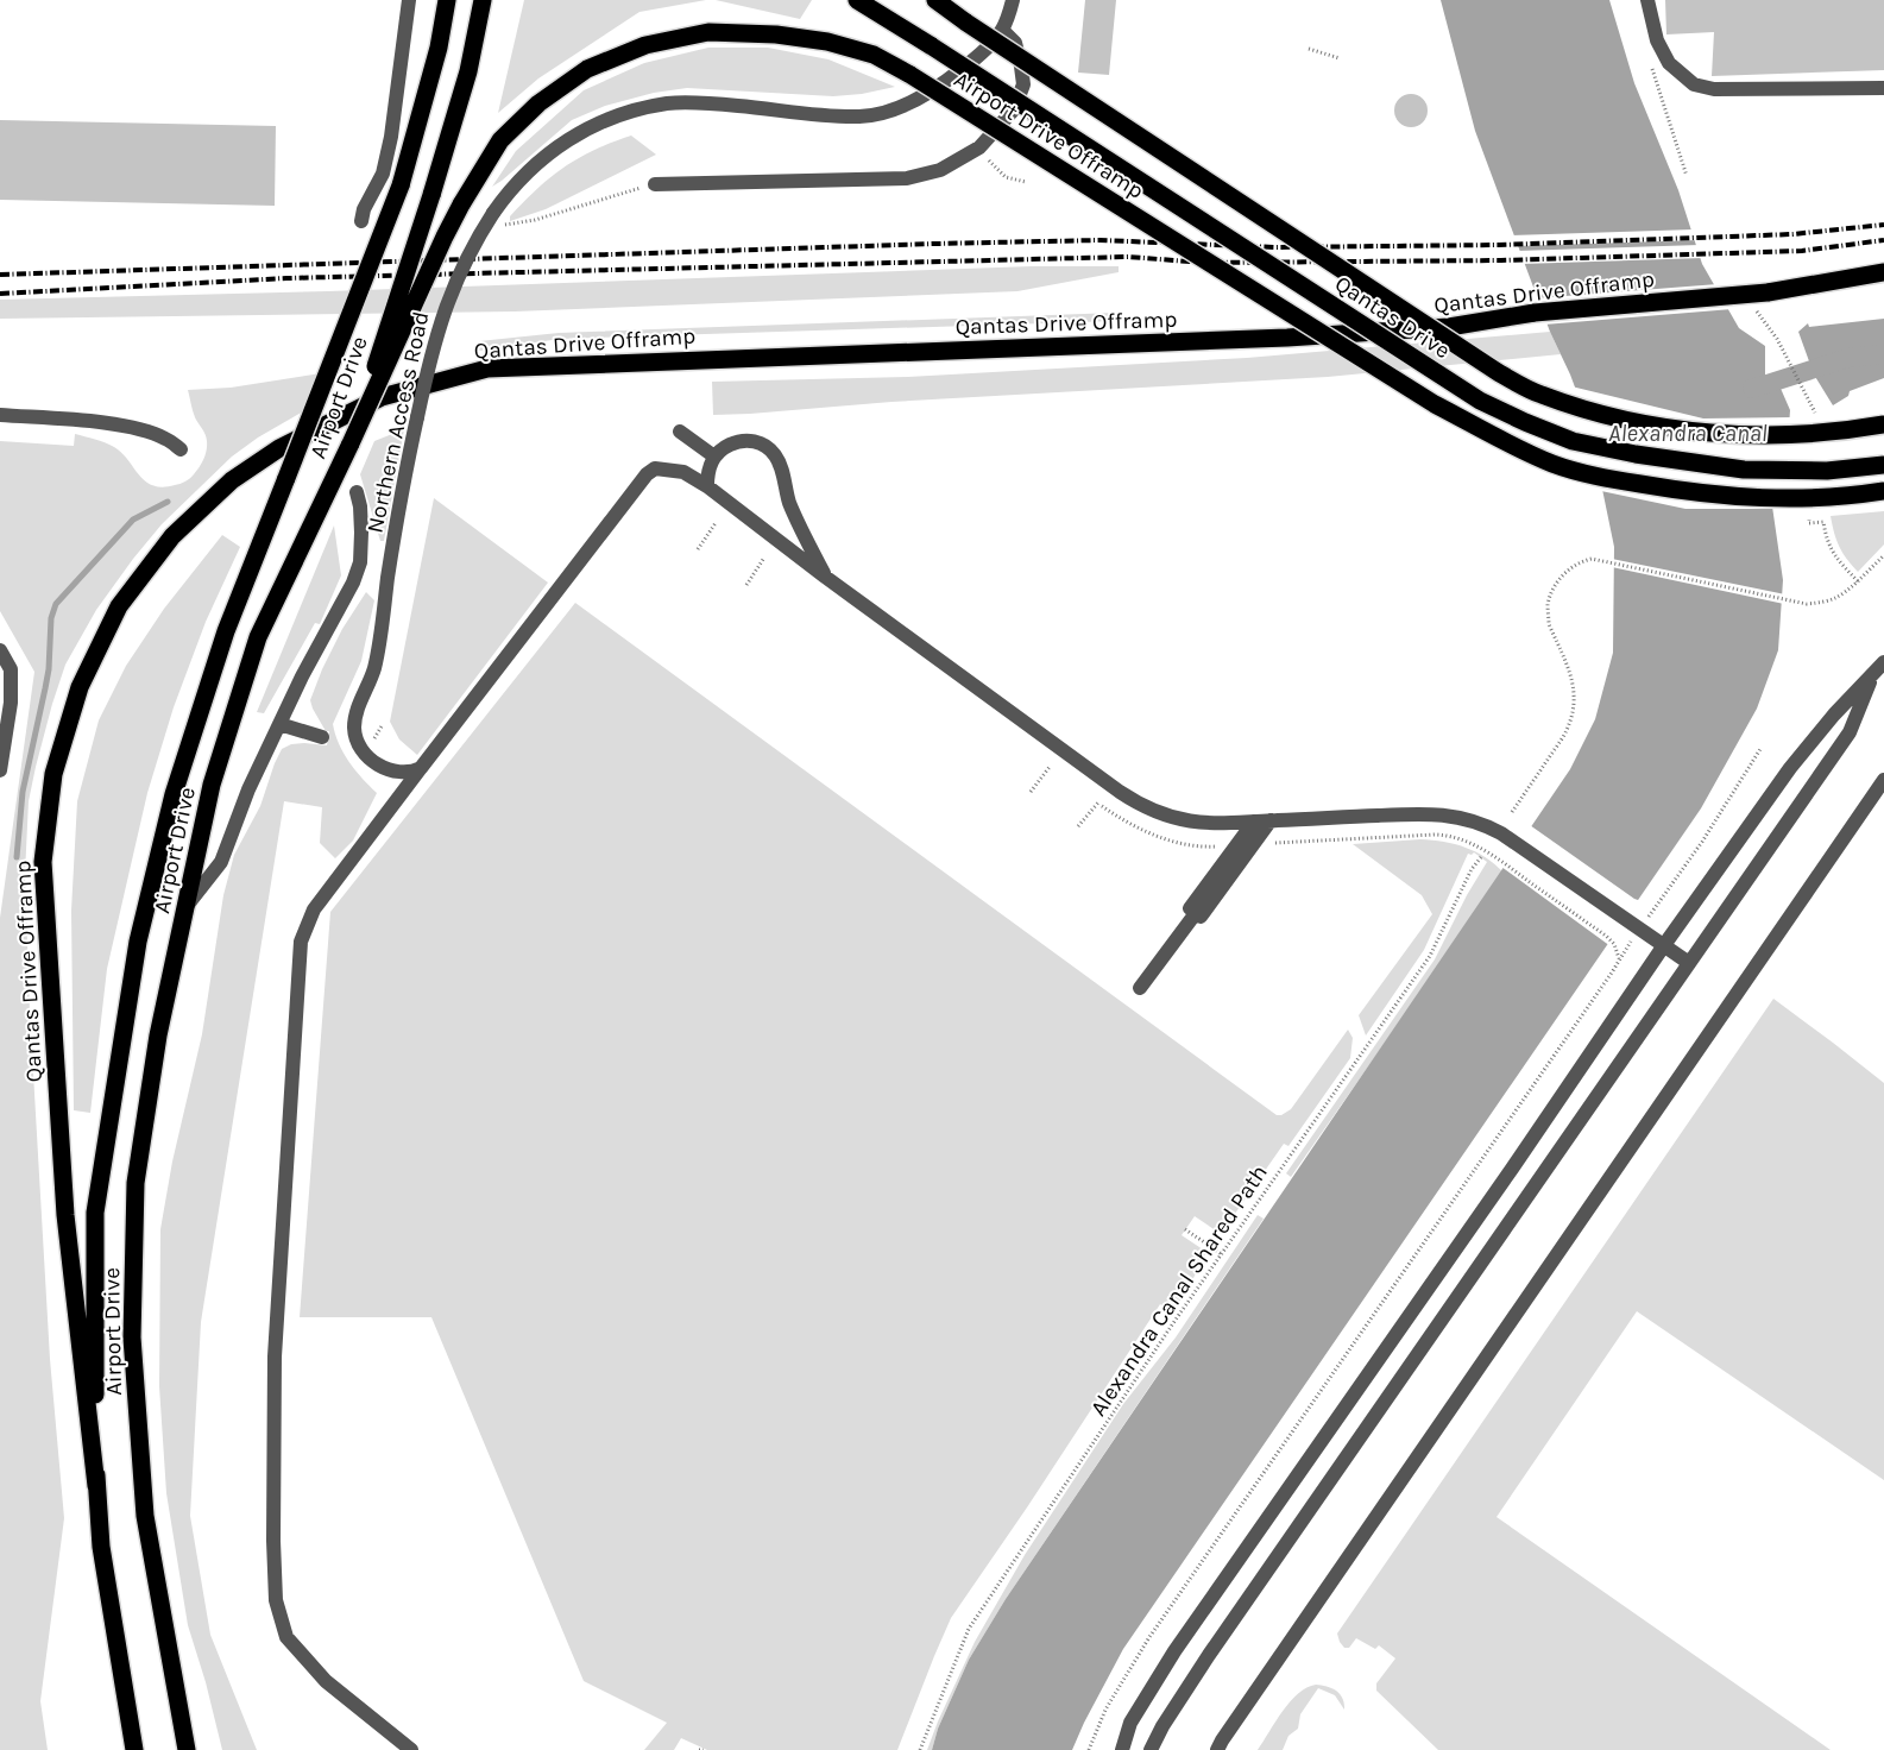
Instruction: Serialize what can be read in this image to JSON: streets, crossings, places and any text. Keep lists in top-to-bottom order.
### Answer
{
  "streets": {
    "highway": [
      "Airport Drive Offramp",
      "Qantas Drive Offramp",
      "Qantas Drive",
      "Airport Drive"
    ],
    "street": ["Northern Access Road"],
    "path": ["Alexandra Canal Shared Path"]
  },
  "crossings": [
    ["Airport Drive Offramp", "Airport Drive"],
    ["Qantas Drive Offramp", "Airport Drive"]
  ],
  "water": ["Alexandra Canal"]
}
